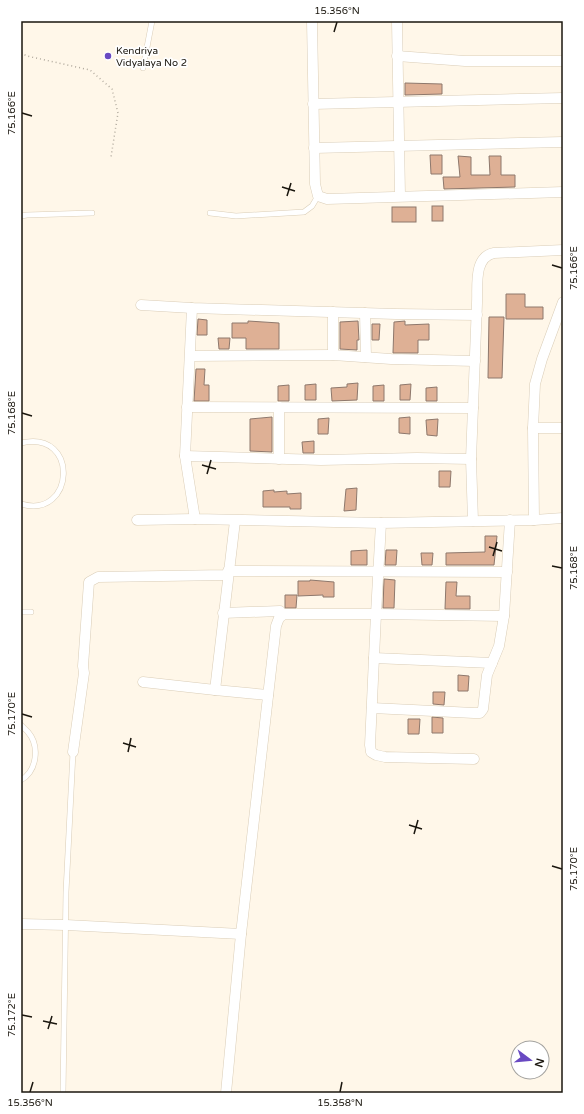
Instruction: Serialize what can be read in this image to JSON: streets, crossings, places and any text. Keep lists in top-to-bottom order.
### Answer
{
  "places": ["Kendriya Vidyalaya No 2"],
  "north": "right",
  "coordinates": [
    "15.356°N",
    "75.166°E",
    "75.168°E",
    "75.170°E",
    "75.172°E",
    "15.358°N"
  ]
}
